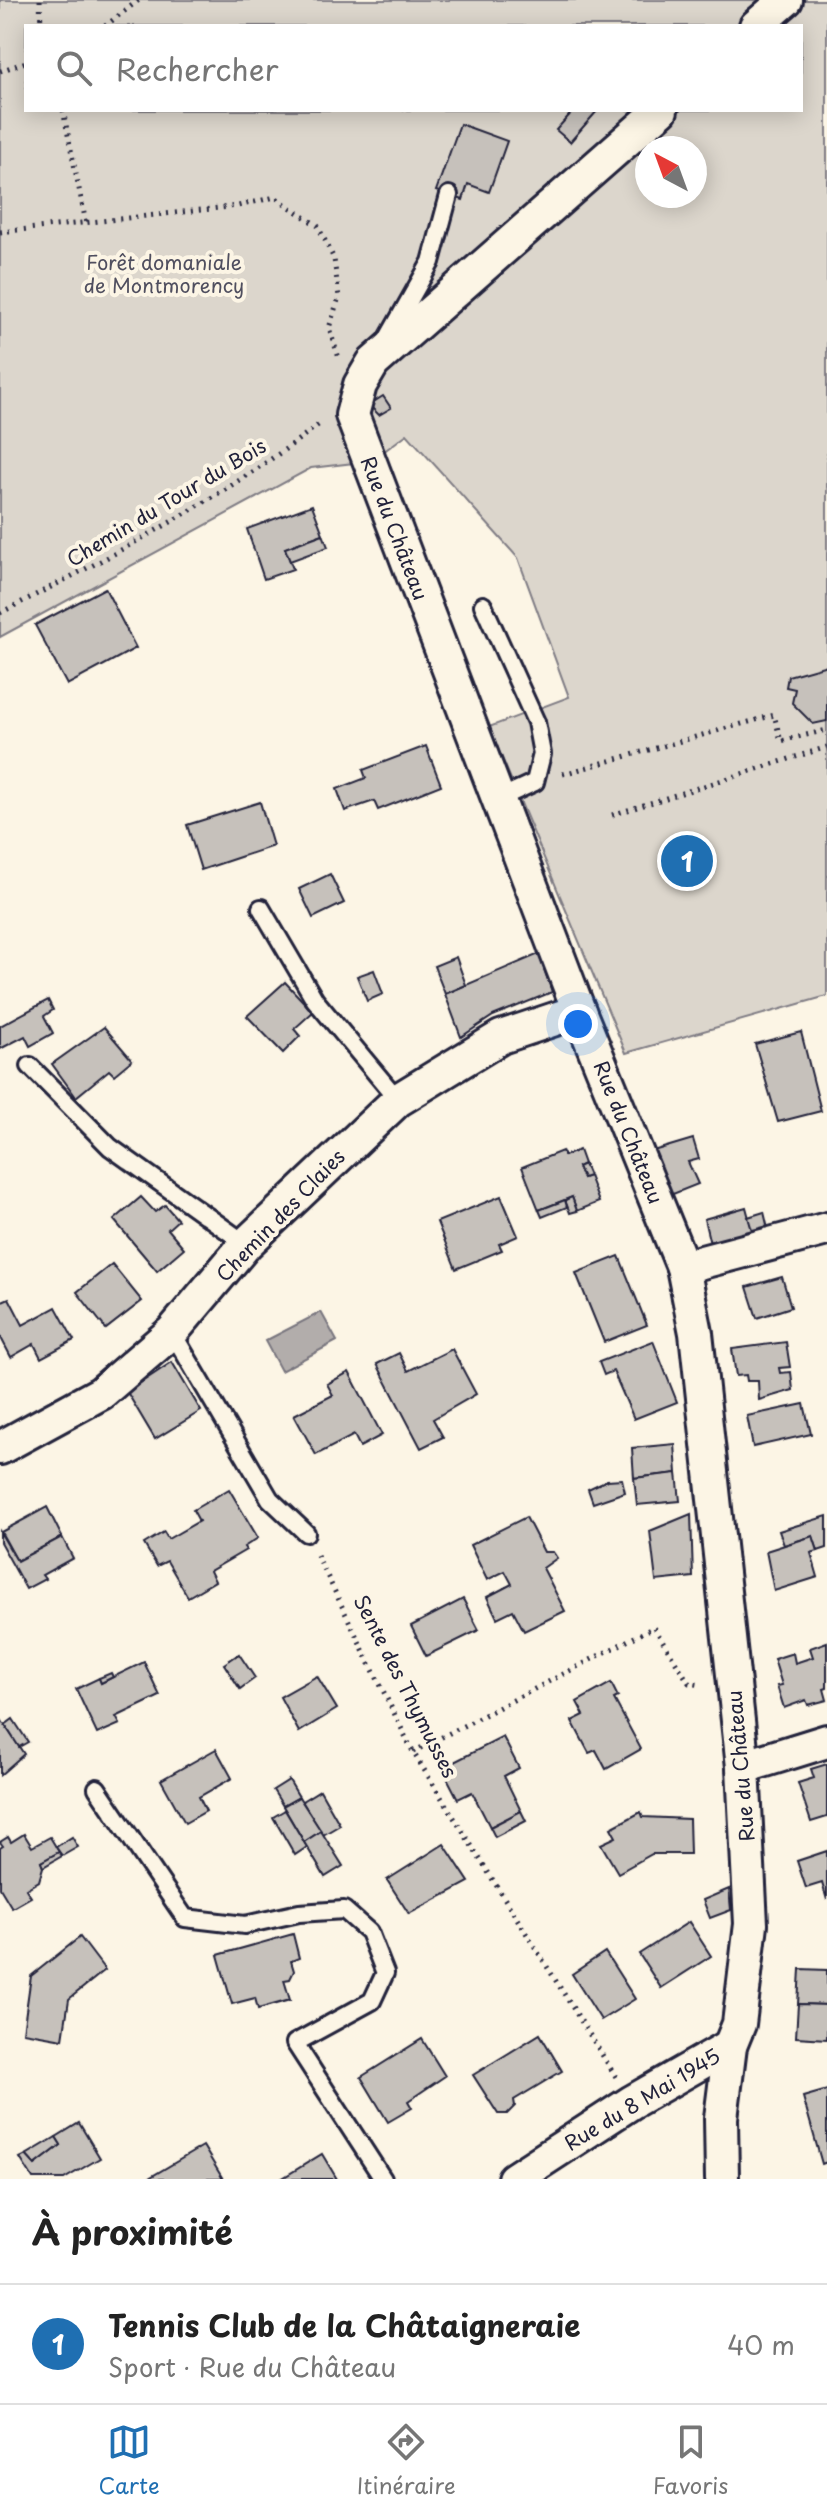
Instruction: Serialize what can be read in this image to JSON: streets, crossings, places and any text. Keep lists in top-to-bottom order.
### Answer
{
  "streets": {
    "street": ["Rue du Château", "Chemin des Claies", "Rue du 8 Mai 1945"],
    "path": ["Chemin du Tour du Bois", "Sente des Thymusses"]
  },
  "crossings": [
    ["Rue du Château", "Chemin des Claies"],
    ["Rue du Château", "Rue du 8 Mai 1945"],
    ["Sente des Thymusses", "Rue du 8 Mai 1945"]
  ],
  "parks": ["Forêt domaniale de Montmorency"],
  "north": "top left",
  "page": {
    "search": "Rechercher",
    "pins": "1",
    "heading": "À proximité",
    "list": [
      {
        "mark": "1",
        "name": "Tennis Club de la Châtaigneraie",
        "note": "Sport · Rue du Château",
        "value": "40 m"
      }
    ],
    "nav": ["Carte", "Itinéraire", "Favoris"]
  }
}
